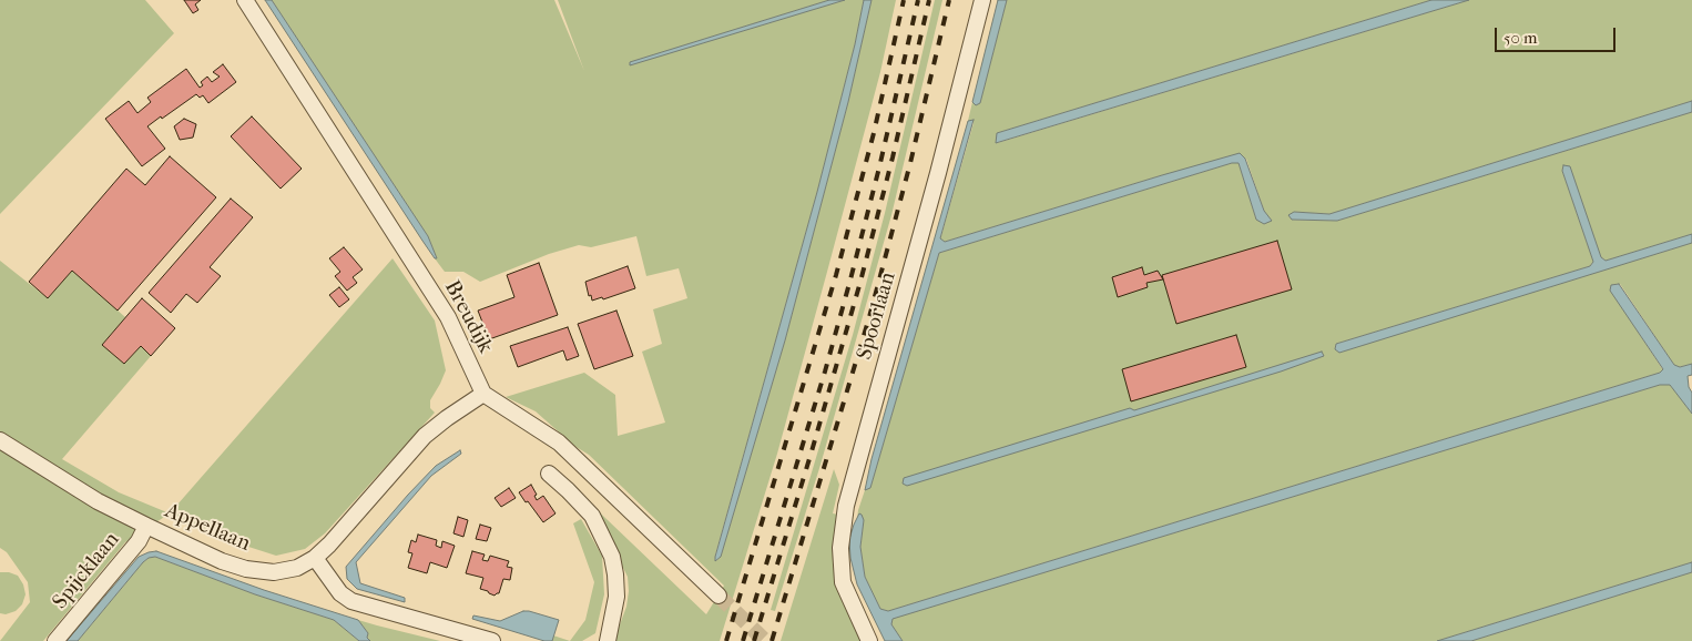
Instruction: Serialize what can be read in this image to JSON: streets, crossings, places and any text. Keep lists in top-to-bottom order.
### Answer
{
  "streets": {
    "street": [
      "Spoorlaan",
      "Breudijk",
      "Appellaan",
      "Spijcklaan"
    ]
  },
  "crossings": [
    ["Breudijk", "Appellaan"],
    ["Appellaan", "Spijcklaan"]
  ],
  "scale_bar": "50 m"
}
